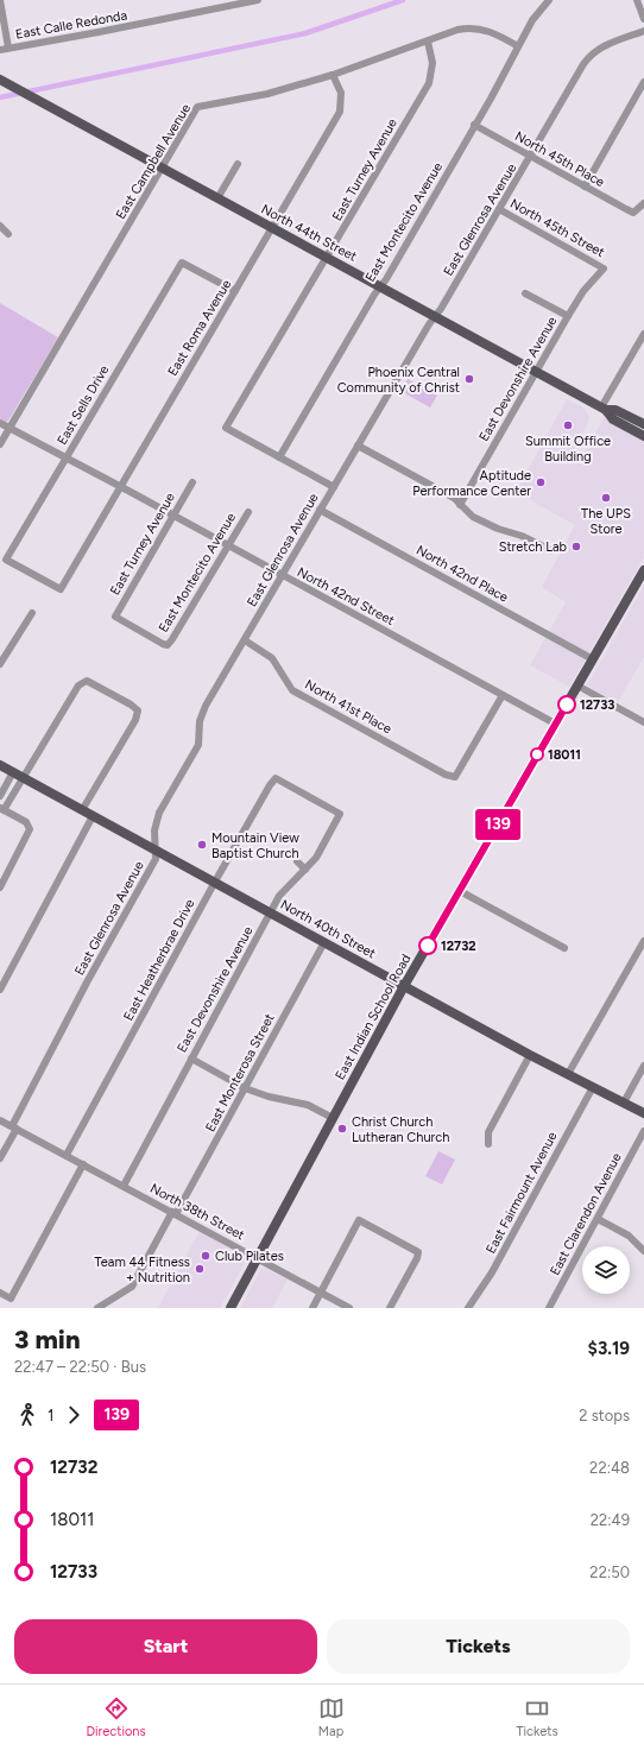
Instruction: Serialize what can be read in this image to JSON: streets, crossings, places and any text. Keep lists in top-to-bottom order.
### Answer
{
  "streets": {
    "main road": ["North 44th Street", "North 40th Street", "East Indian School Road"],
    "street": [
      "East Calle Redonda",
      "North 45th Place",
      "East Campbell Avenue",
      "East Turney Avenue",
      "East Glenrosa Avenue",
      "East Montecito Avenue",
      "North 45th Street",
      "East Roma Avenue",
      "East Devonshire Avenue",
      "East Sells Drive",
      "North 42nd Place",
      "North 42nd Street",
      "North 41st Place",
      "East Heatherbrae Drive",
      "East Monterosa Street",
      "East Fairmount Avenue",
      "North 38th Street",
      "East Clarendon Avenue"
    ]
  },
  "crossings": [
    ["North 45th Place", "East Glenrosa Avenue"],
    ["North 45th Place", "East Montecito Avenue"],
    ["East Campbell Avenue", "East Turney Avenue"],
    ["East Campbell Avenue", "East Montecito Avenue"],
    ["East Campbell Avenue", "North 44th Street"],
    ["East Campbell Avenue", "East Roma Avenue"],
    ["East Campbell Avenue", "North 42nd Street"],
    ["East Turney Avenue", "East Montecito Avenue"],
    ["East Turney Avenue", "North 44th Street"],
    ["East Turney Avenue", "North 42nd Street"],
    ["East Glenrosa Avenue", "North 45th Street"],
    ["East Glenrosa Avenue", "North 44th Street"],
    ["East Glenrosa Avenue", "North 42nd Place"],
    ["East Glenrosa Avenue", "North 42nd Street"],
    ["East Glenrosa Avenue", "North 41st Place"],
    ["East Glenrosa Avenue", "North 40th Street"],
    ["East Glenrosa Avenue", "North 38th Street"],
    ["East Montecito Avenue", "North 44th Street"],
    ["East Montecito Avenue", "North 42nd Street"],
    ["North 45th Street", "East Devonshire Avenue"],
    ["North 44th Street", "East Roma Avenue"],
    ["North 44th Street", "East Devonshire Avenue"],
    ["East Roma Avenue", "East Sells Drive"],
    ["East Roma Avenue", "North 42nd Street"],
    ["East Devonshire Avenue", "North 40th Street"],
    ["East Devonshire Avenue", "East Heatherbrae Drive"],
    ["East Devonshire Avenue", "North 38th Street"],
    ["East Sells Drive", "North 42nd Street"],
    ["North 42nd Place", "East Indian School Road"],
    ["North 42nd Street", "North 41st Place"],
    ["North 42nd Street", "East Indian School Road"],
    ["North 40th Street", "East Heatherbrae Drive"],
    ["North 40th Street", "East Indian School Road"],
    ["North 40th Street", "East Monterosa Street"],
    ["North 40th Street", "East Fairmount Avenue"],
    ["East Heatherbrae Drive", "North 38th Street"],
    ["East Indian School Road", "North 38th Street"],
    ["East Monterosa Street", "North 38th Street"]
  ],
  "places": [
    "Phoenix Central Community of Christ",
    "Summit Office Building",
    "Aptitude Performance Center",
    "The UPS Store",
    "Stretch Lab",
    "12733",
    "18011",
    "Mountain View Baptist Church",
    "12732",
    "Christ Church Lutheran Church",
    "Club Pilates",
    "Team 44 Fitness + Nutrition"
  ],
  "lines": ["bus line 139"],
  "page": {
    "on_map": "139",
    "heading": ["3 min", "22:47 – 22:50 · Bus", "$3.19"],
    "legs": ["1", "139", "2 stops"],
    "list": [
      {
        "name": "12732",
        "value": "22:48"
      },
      {
        "name": "18011",
        "value": "22:49"
      },
      {
        "name": "12733",
        "value": "22:50"
      }
    ],
    "buttons": ["Start", "Tickets"],
    "tabs": ["Directions", "Map", "Tickets"]
  }
}
